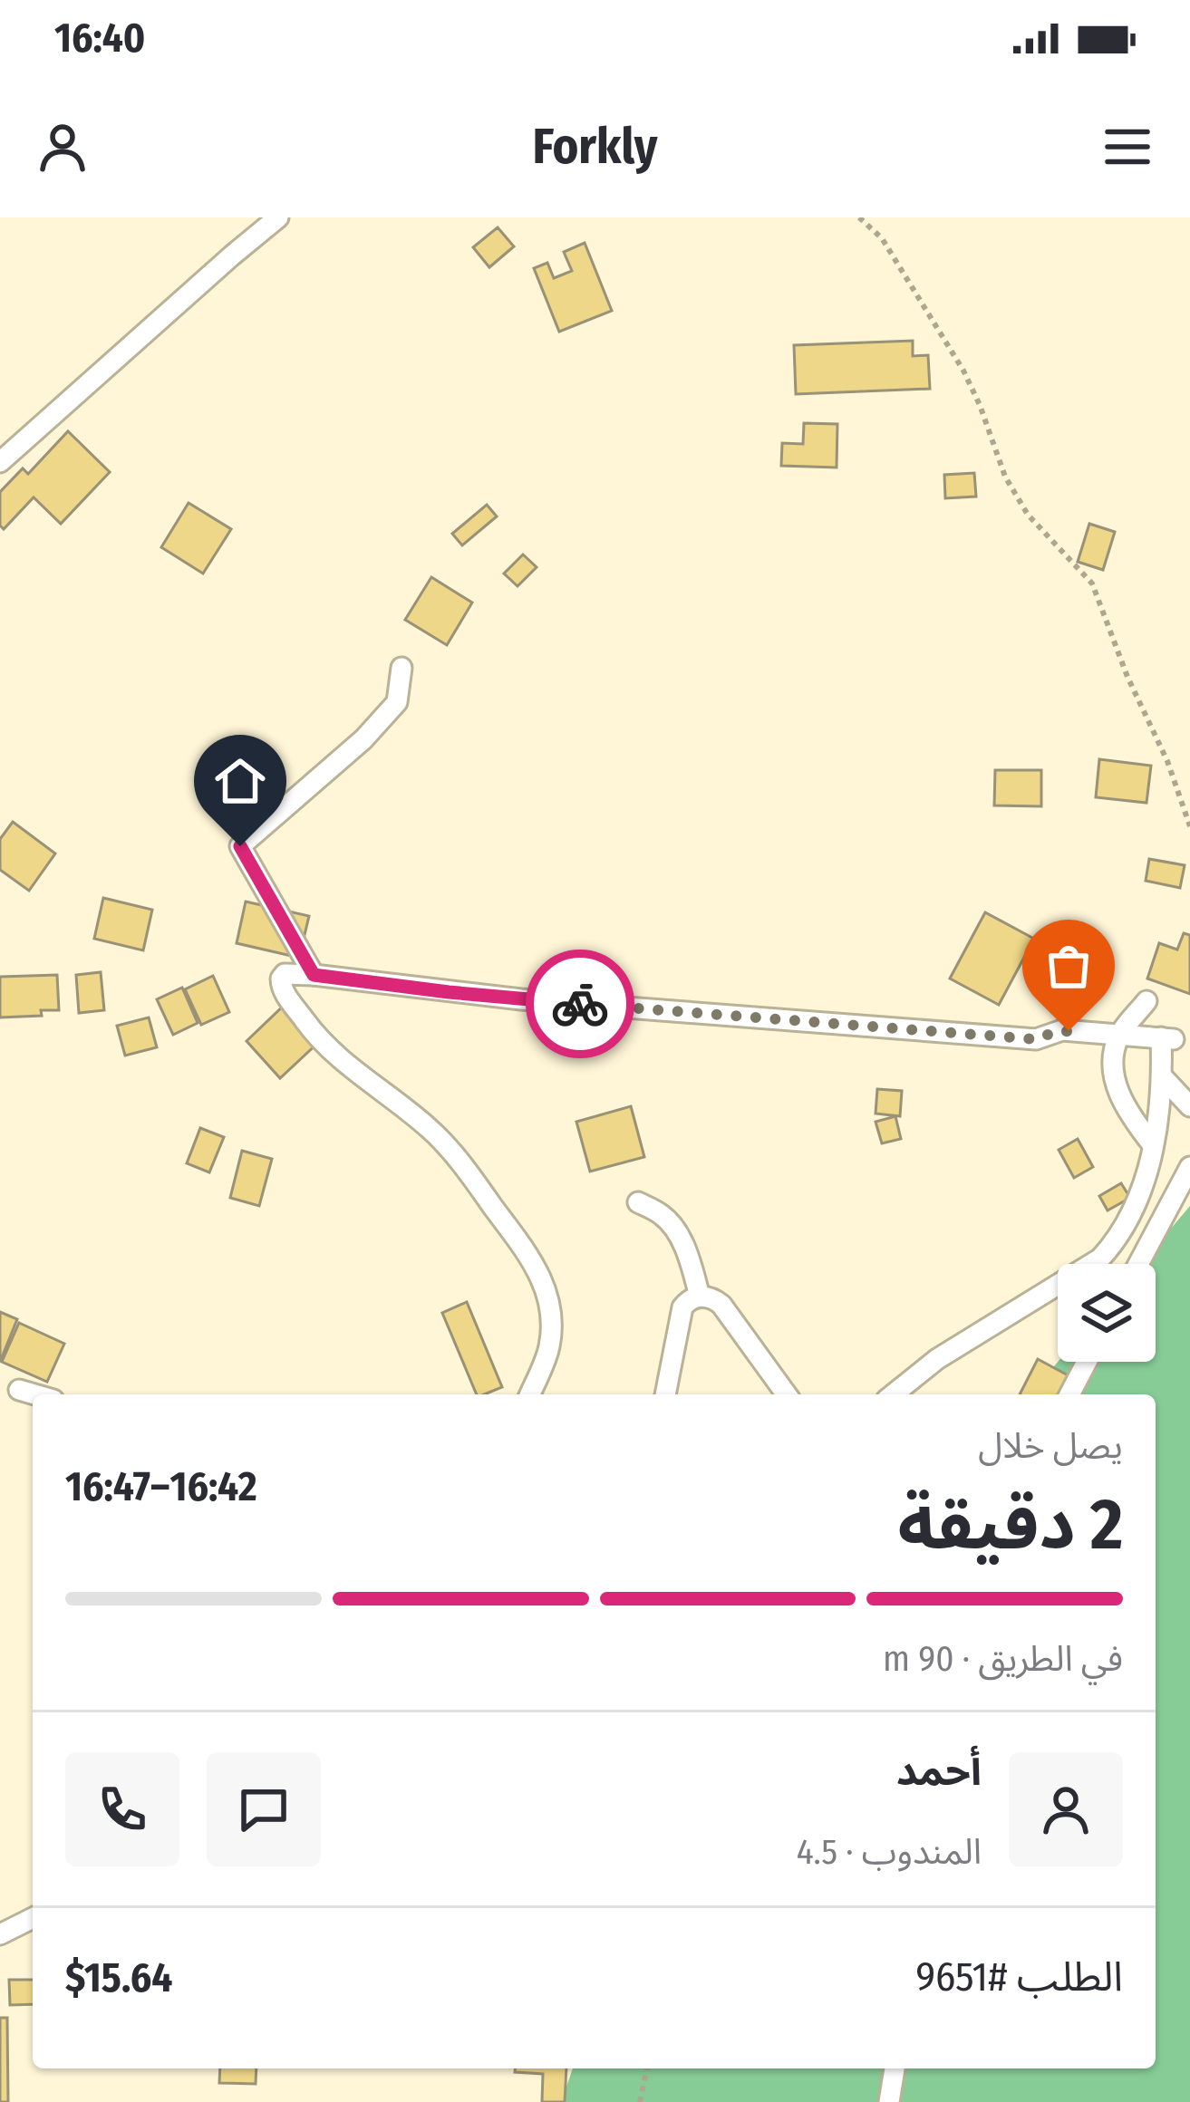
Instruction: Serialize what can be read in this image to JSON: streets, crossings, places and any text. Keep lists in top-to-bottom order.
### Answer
{
  "page": {
    "status": "16:40",
    "header": "Forkly",
    "heading": ["2 دقيقة", "يصل خلال", "16:42–16:47"],
    "panel": [
      "أحمد",
      "المندوب · 4.5",
      "الطلب #9651",
      "$15.64"
    ],
    "bar": "في الطريق · 90 m"
  }
}
